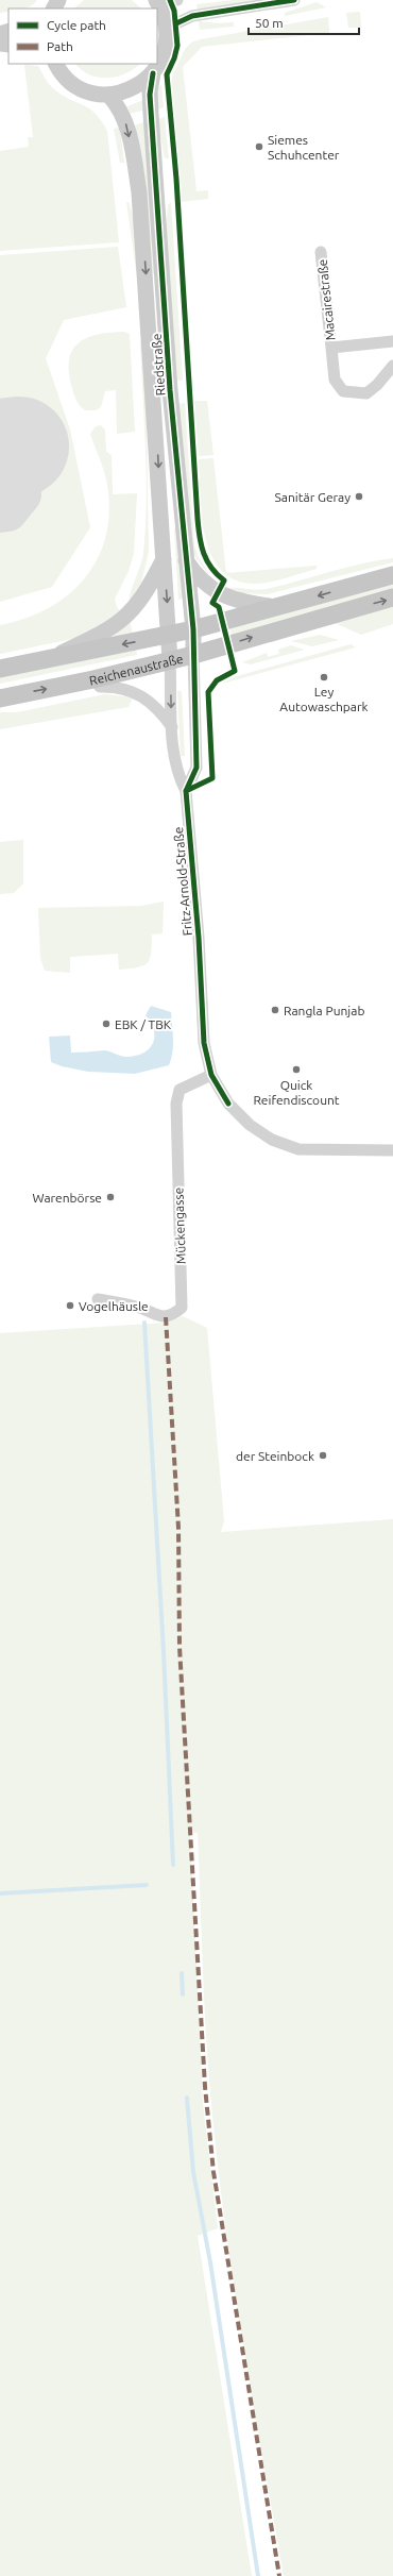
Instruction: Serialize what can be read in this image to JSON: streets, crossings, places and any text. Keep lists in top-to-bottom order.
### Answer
{
  "streets": {
    "main road": ["Reichenaustraße"],
    "street": [
      "Macairestraße",
      "Riedstraße",
      "Fritz-Arnold-Straße",
      "Mückengasse"
    ]
  },
  "crossings": [
    ["Riedstraße", "Reichenaustraße"],
    ["Riedstraße", "Fritz-Arnold-Straße"],
    ["Reichenaustraße", "Fritz-Arnold-Straße"],
    ["Fritz-Arnold-Straße", "Mückengasse"]
  ],
  "places": [
    "Siemes Schuhcenter",
    "Sanitär Geray",
    "Ley Autowaschpark",
    "Rangla Punjab",
    "EBK / TBK",
    "Quick Reifendiscount",
    "Warenbörse",
    "Vogelhäusle",
    "der Steinbock"
  ],
  "legend": ["Cycle path", "Path"],
  "scale_bar": "50 m"
}
